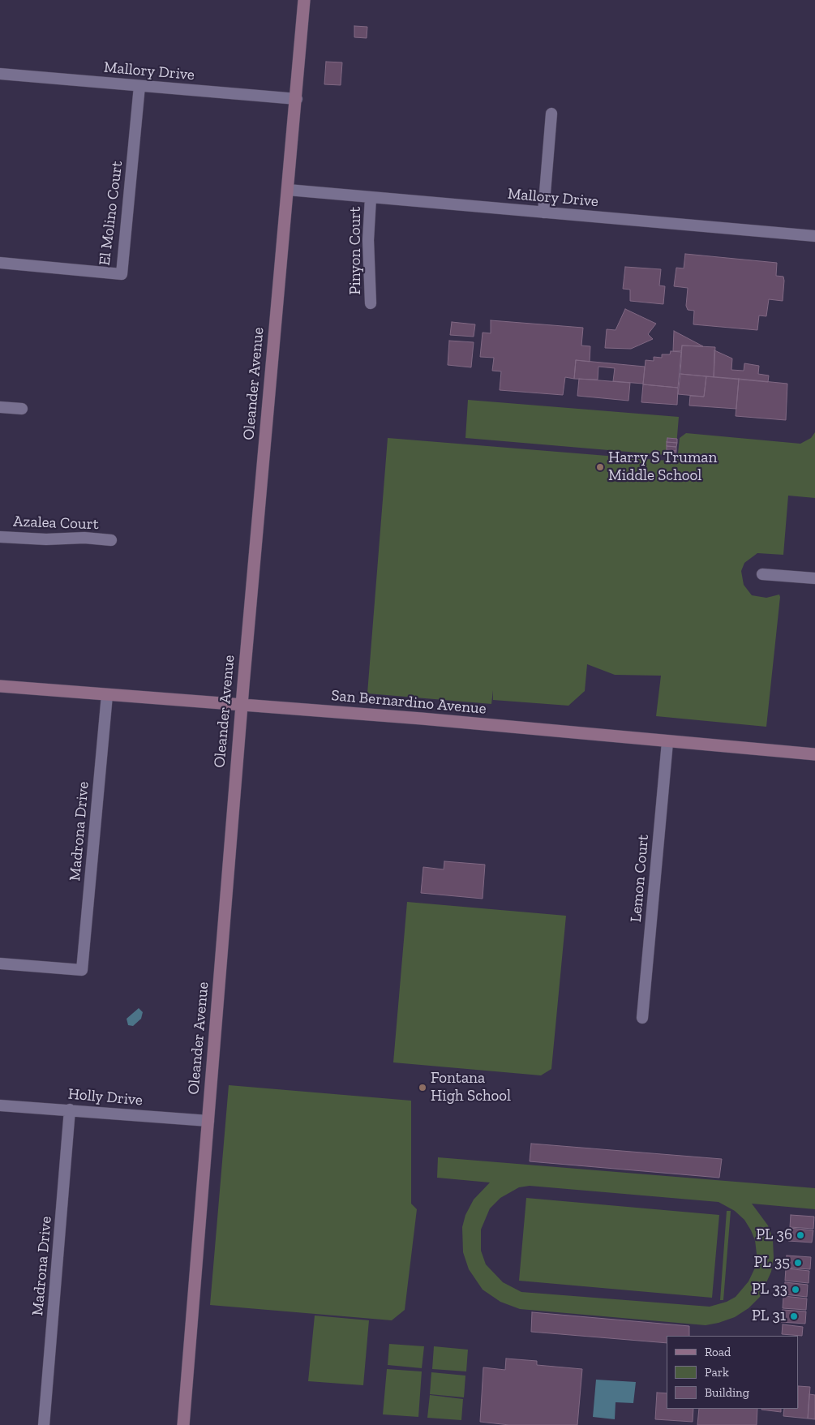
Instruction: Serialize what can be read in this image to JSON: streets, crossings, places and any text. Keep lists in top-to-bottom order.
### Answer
{
  "streets": {
    "street": [
      "Mallory Drive",
      "El Molino Court",
      "Pinyon Court",
      "Oleander Avenue",
      "Azalea Court",
      "San Bernardino Avenue",
      "Madrona Drive",
      "Lemon Court",
      "Holly Drive"
    ]
  },
  "crossings": [
    ["Mallory Drive", "El Molino Court"],
    ["Mallory Drive", "Pinyon Court"],
    ["Mallory Drive", "Oleander Avenue"],
    ["Oleander Avenue", "San Bernardino Avenue"],
    ["Oleander Avenue", "Holly Drive"],
    ["San Bernardino Avenue", "Madrona Drive"],
    ["San Bernardino Avenue", "Lemon Court"],
    ["Madrona Drive", "Holly Drive"]
  ],
  "places": [
    "Harry S Truman Middle School",
    "Fontana High School",
    "PL 36",
    "PL 35",
    "PL 33",
    "PL 31"
  ],
  "legend": ["Road", "Park", "Building"]
}
